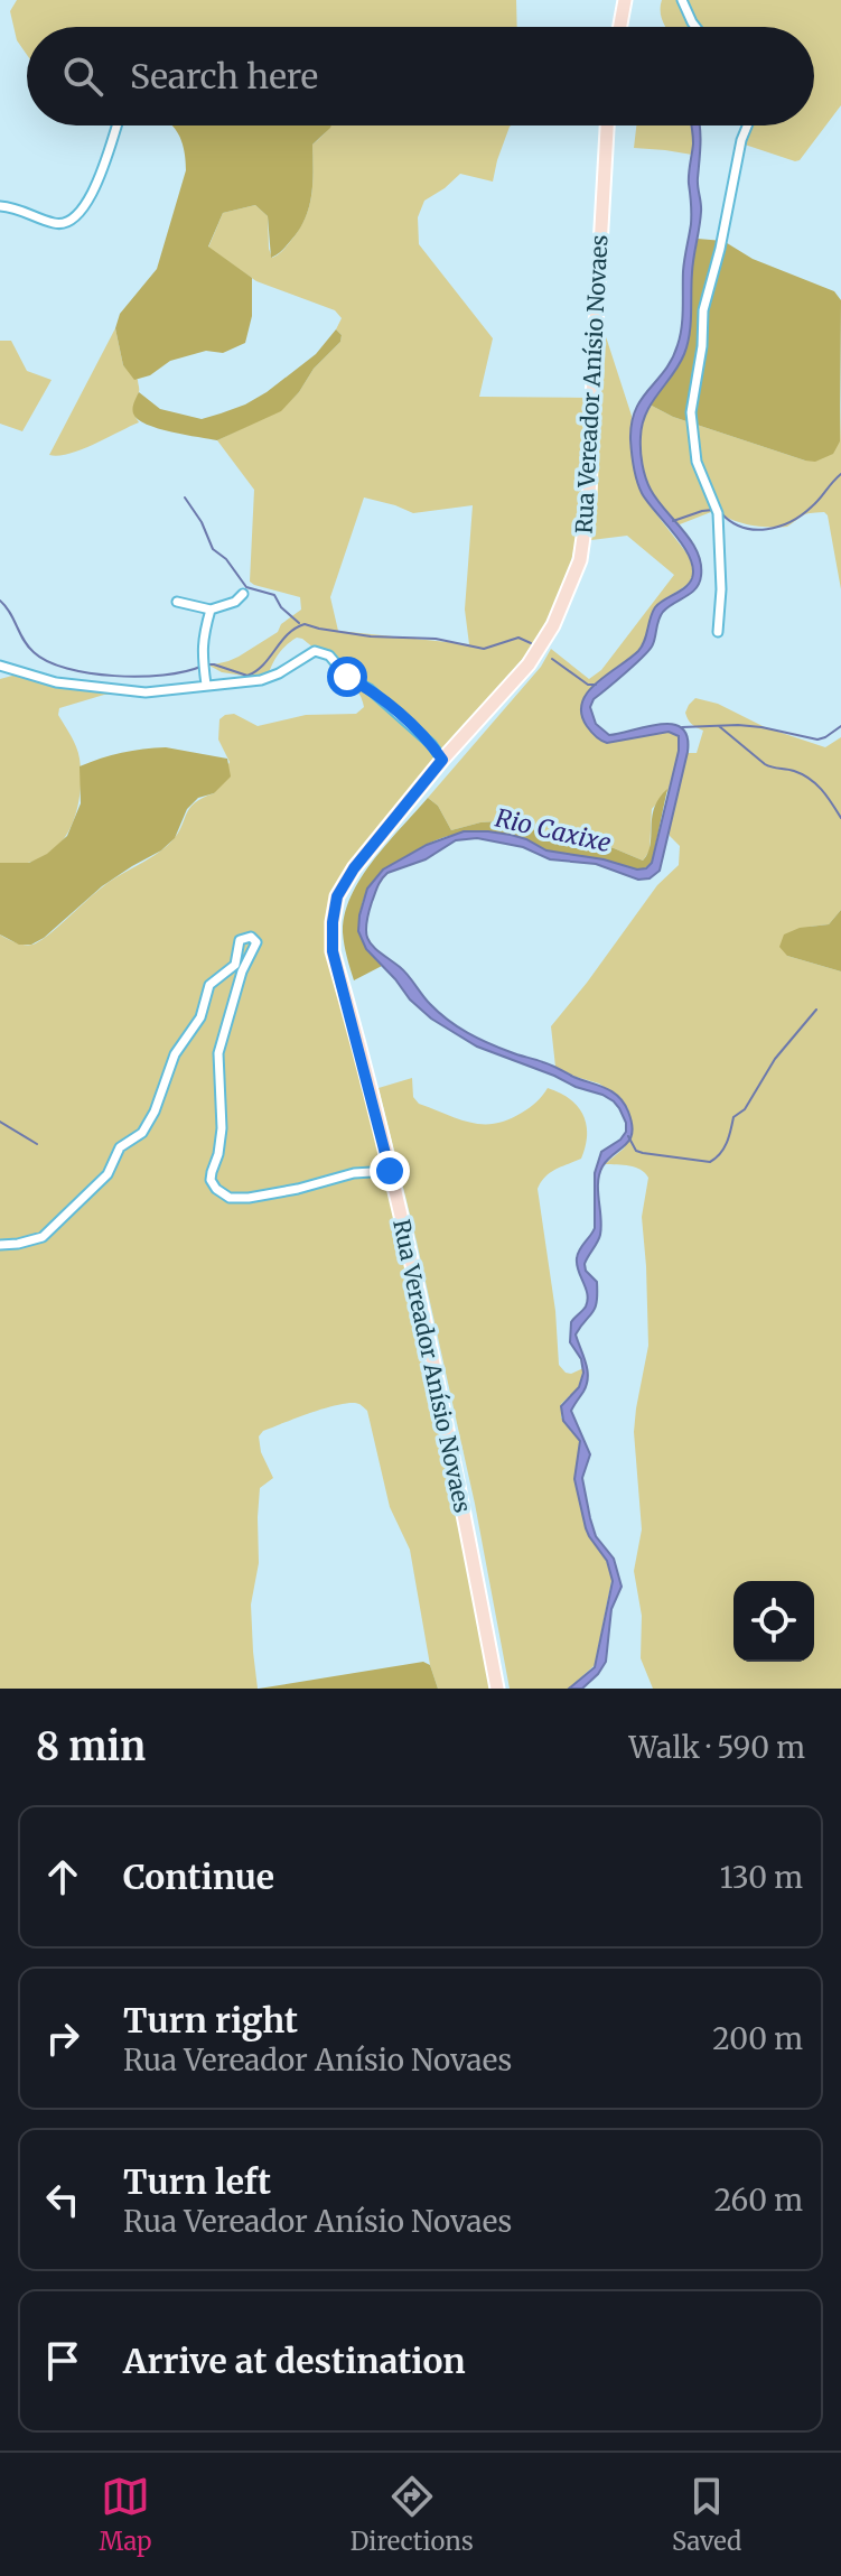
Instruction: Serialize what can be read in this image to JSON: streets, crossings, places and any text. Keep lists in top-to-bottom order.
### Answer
{
  "streets": {
    "main road": ["Rua Vereador Anísio Novaes"]
  },
  "water": ["Rio Caxixe"],
  "page": {
    "search": "Search here",
    "heading": ["8 min", "Walk · 590 m"],
    "list": [
      ["Continue", "130 m"],
      ["Turn right", "Rua Vereador Anísio Novaes", "200 m"],
      ["Turn left", "Rua Vereador Anísio Novaes", "260 m"],
      "Arrive at destination"
    ],
    "nav": ["Map", "Directions", "Saved"]
  }
}
